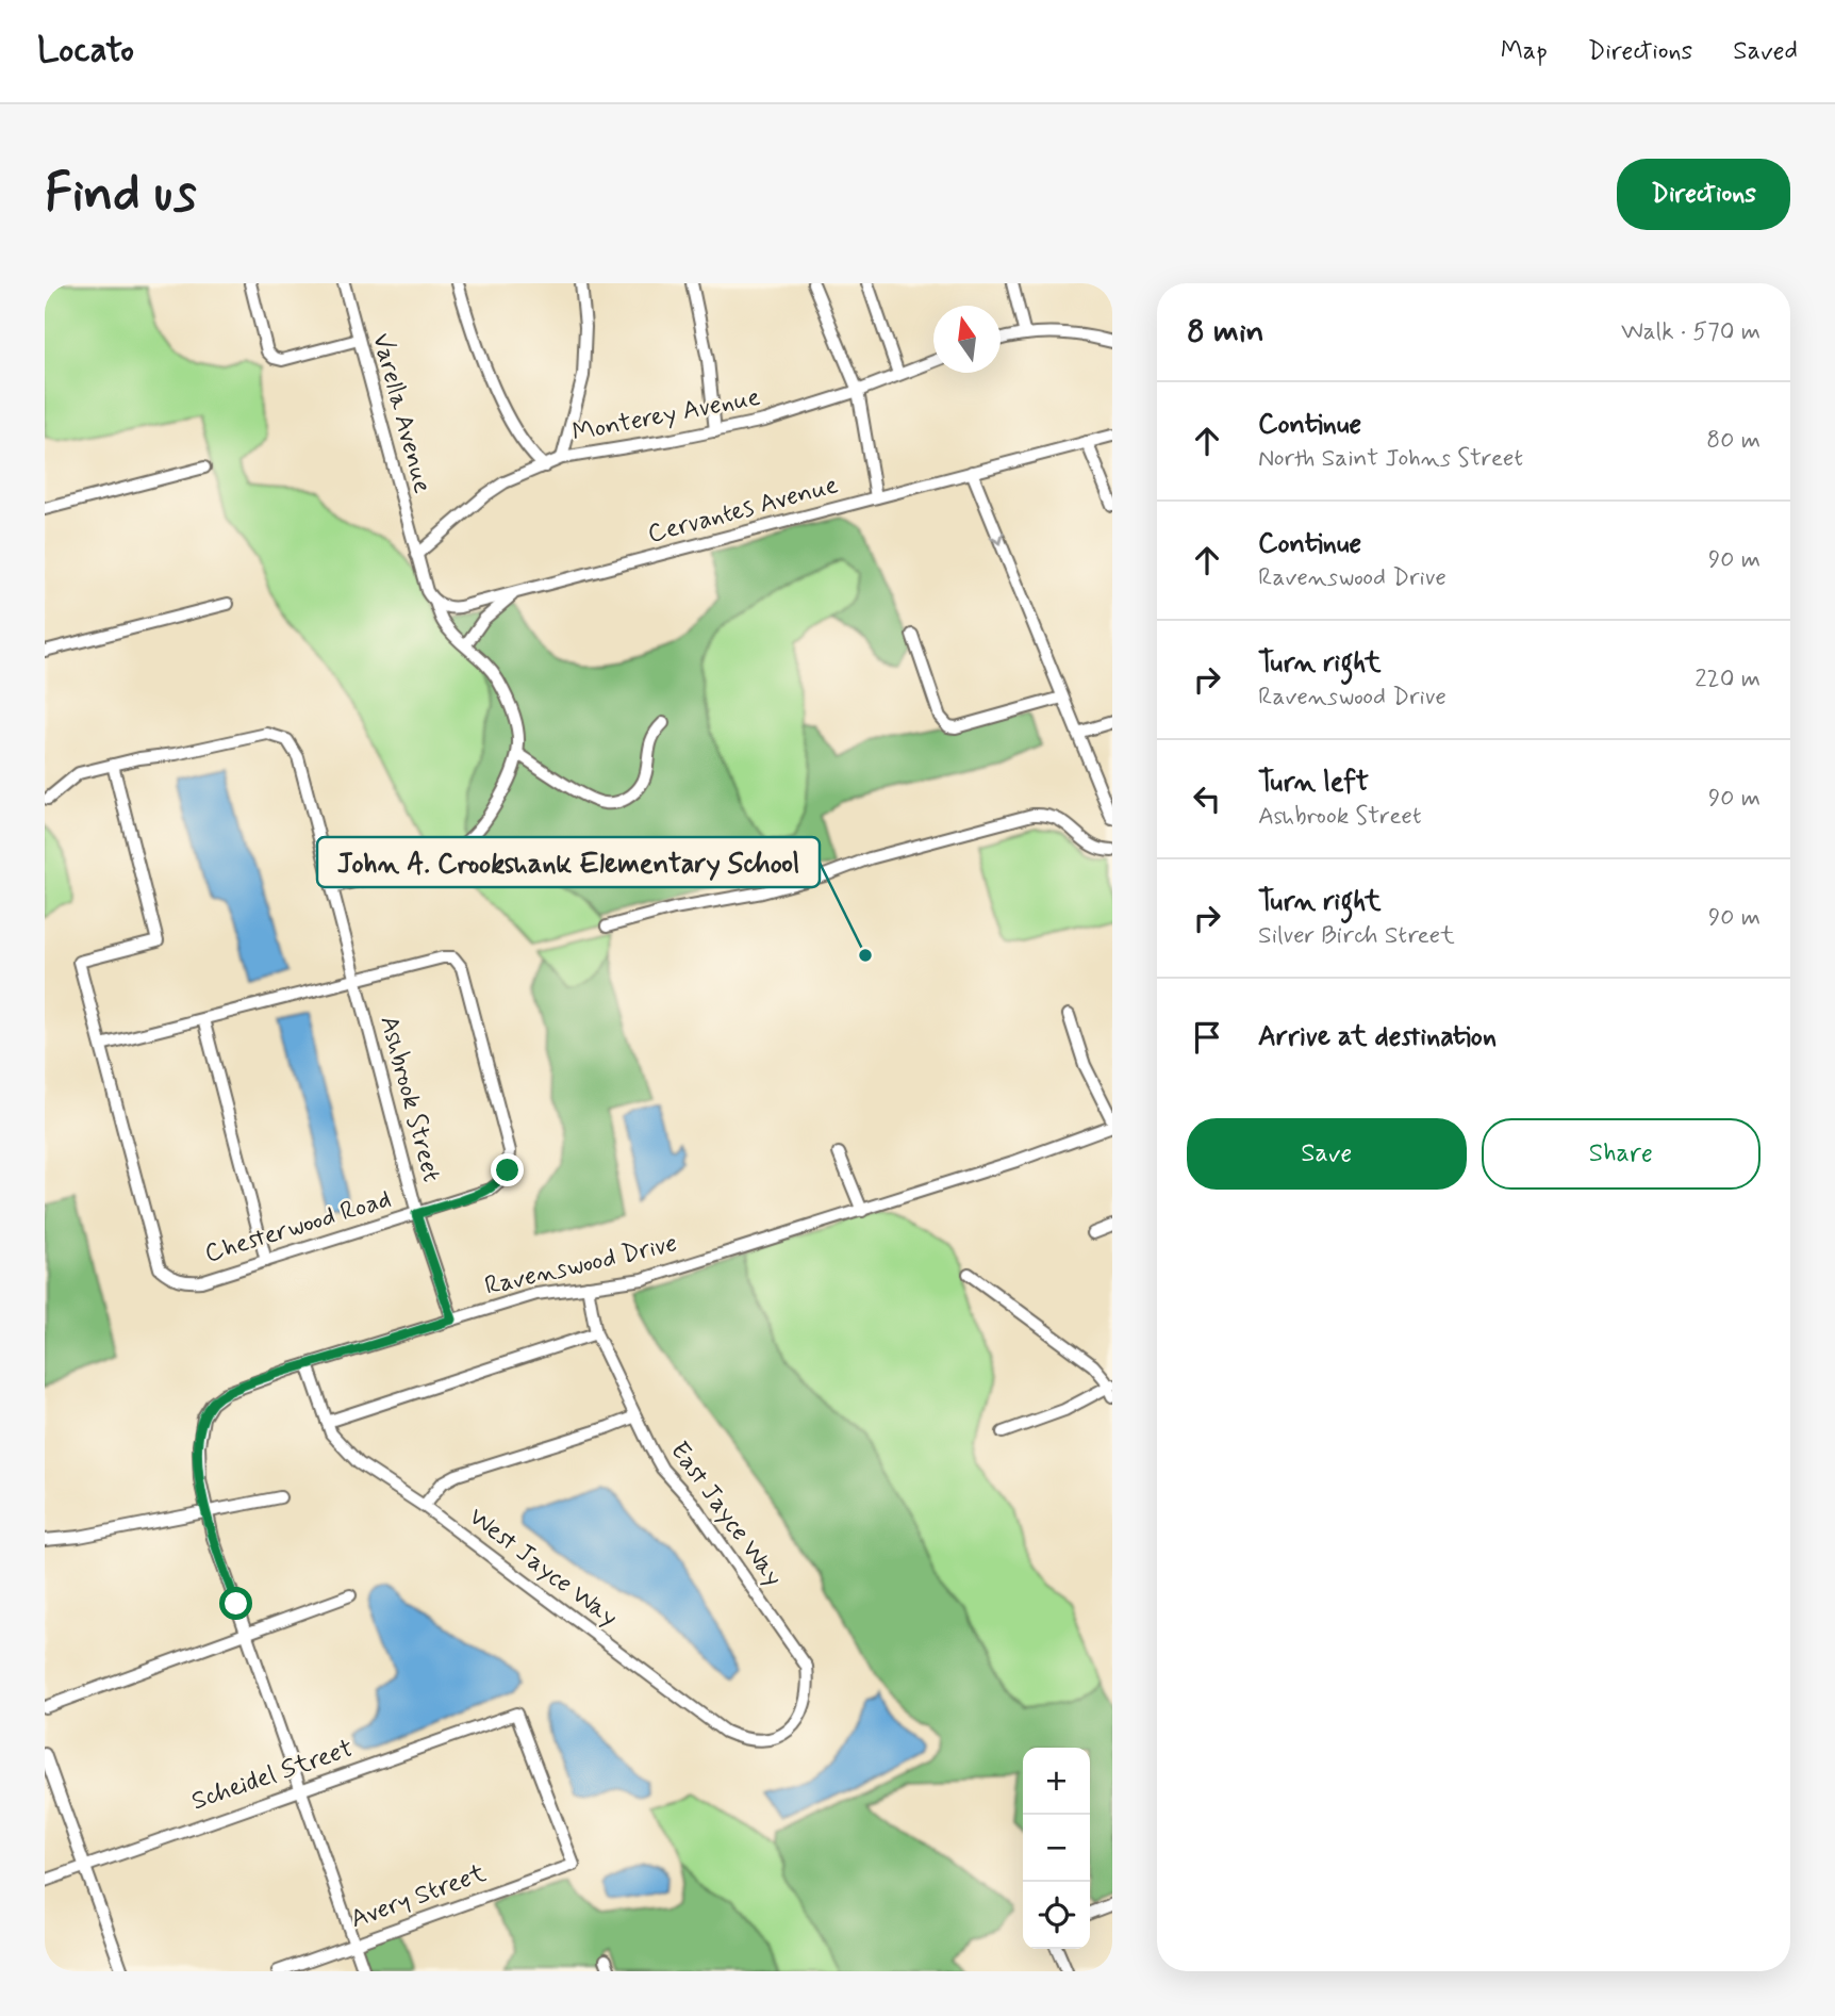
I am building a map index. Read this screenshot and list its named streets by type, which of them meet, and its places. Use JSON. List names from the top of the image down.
{
  "streets": {
    "street": [
      "Varella Avenue",
      "Monterey Avenue",
      "Cervantes Avenue",
      "Ashbrook Street",
      "Chesterwood Road",
      "Ravenswood Drive",
      "East Jayce Way",
      "West Jayce Way",
      "Scheidel Street",
      "Avery Street"
    ]
  },
  "crossings": [
    ["Varella Avenue", "Monterey Avenue"],
    ["Ashbrook Street", "Chesterwood Road"],
    ["Ashbrook Street", "Ravenswood Drive"],
    ["Ravenswood Drive", "East Jayce Way"],
    ["Ravenswood Drive", "West Jayce Way"],
    ["Ravenswood Drive", "Scheidel Street"],
    ["Ravenswood Drive", "Avery Street"],
    ["East Jayce Way", "West Jayce Way"],
    ["Scheidel Street", "Avery Street"]
  ],
  "places": ["John A. Crookshank Elementary School"],
  "north": "top",
  "page": {
    "header": "Locato",
    "nav": ["Map", "Directions", "Saved"],
    "buttons": [
      "Directions",
      ["Save", "Share"]
    ],
    "title": "Find us",
    "heading": ["8 min", "Walk · 570 m"],
    "list": [
      ["Continue", "North Saint Johns Street", "80 m"],
      ["Continue", "Ravenswood Drive", "90 m"],
      ["Turn right", "Ravenswood Drive", "220 m"],
      ["Turn left", "Ashbrook Street", "90 m"],
      ["Turn right", "Silver Birch Street", "90 m"],
      "Arrive at destination"
    ],
    "map_buttons": ["+", "−"]
  }
}
